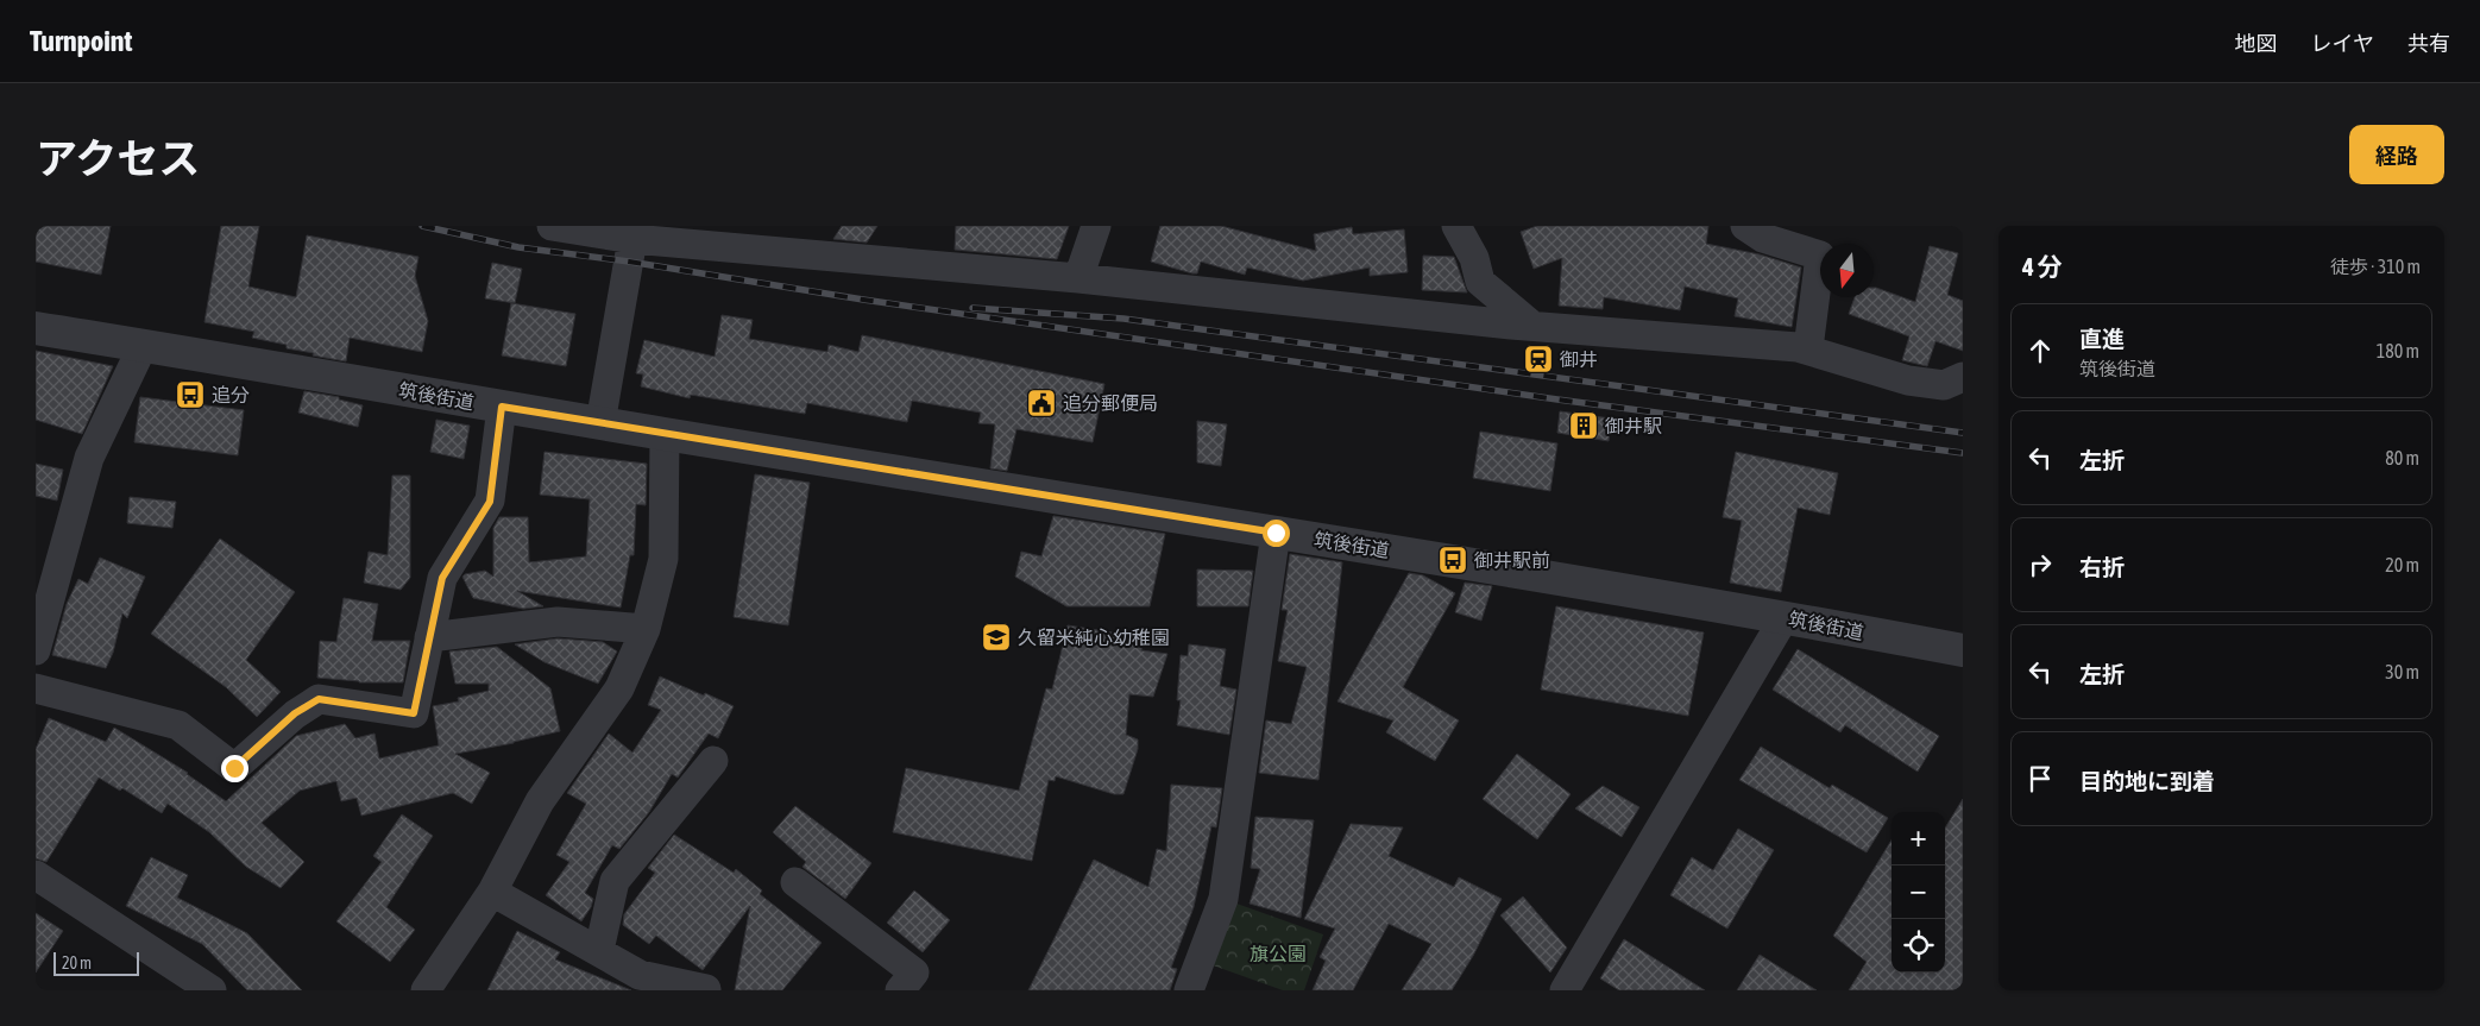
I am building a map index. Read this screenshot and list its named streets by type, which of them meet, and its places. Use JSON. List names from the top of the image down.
{
  "streets": {
    "street": ["筑後街道"]
  },
  "parks": ["旗公園"],
  "places": {
    "station": ["御井"],
    "bus stop": ["追分", "御井駅前"],
    "public building": ["追分郵便局"],
    "building": ["御井駅"],
    "school or university": ["久留米純心幼稚園"]
  },
  "scale_bar": "20 m",
  "north": "bottom",
  "page": {
    "header": "Turnpoint",
    "nav": ["地図", "レイヤ", "共有"],
    "title": "アクセス",
    "buttons": "経路",
    "heading": ["4 分", "徒歩 · 310 m"],
    "list": [
      ["直進", "筑後街道", "180 m"],
      ["左折", "80 m"],
      ["右折", "20 m"],
      ["左折", "30 m"],
      "目的地に到着"
    ],
    "map_buttons": ["+", "−"],
    "scale": "20 m"
  }
}
